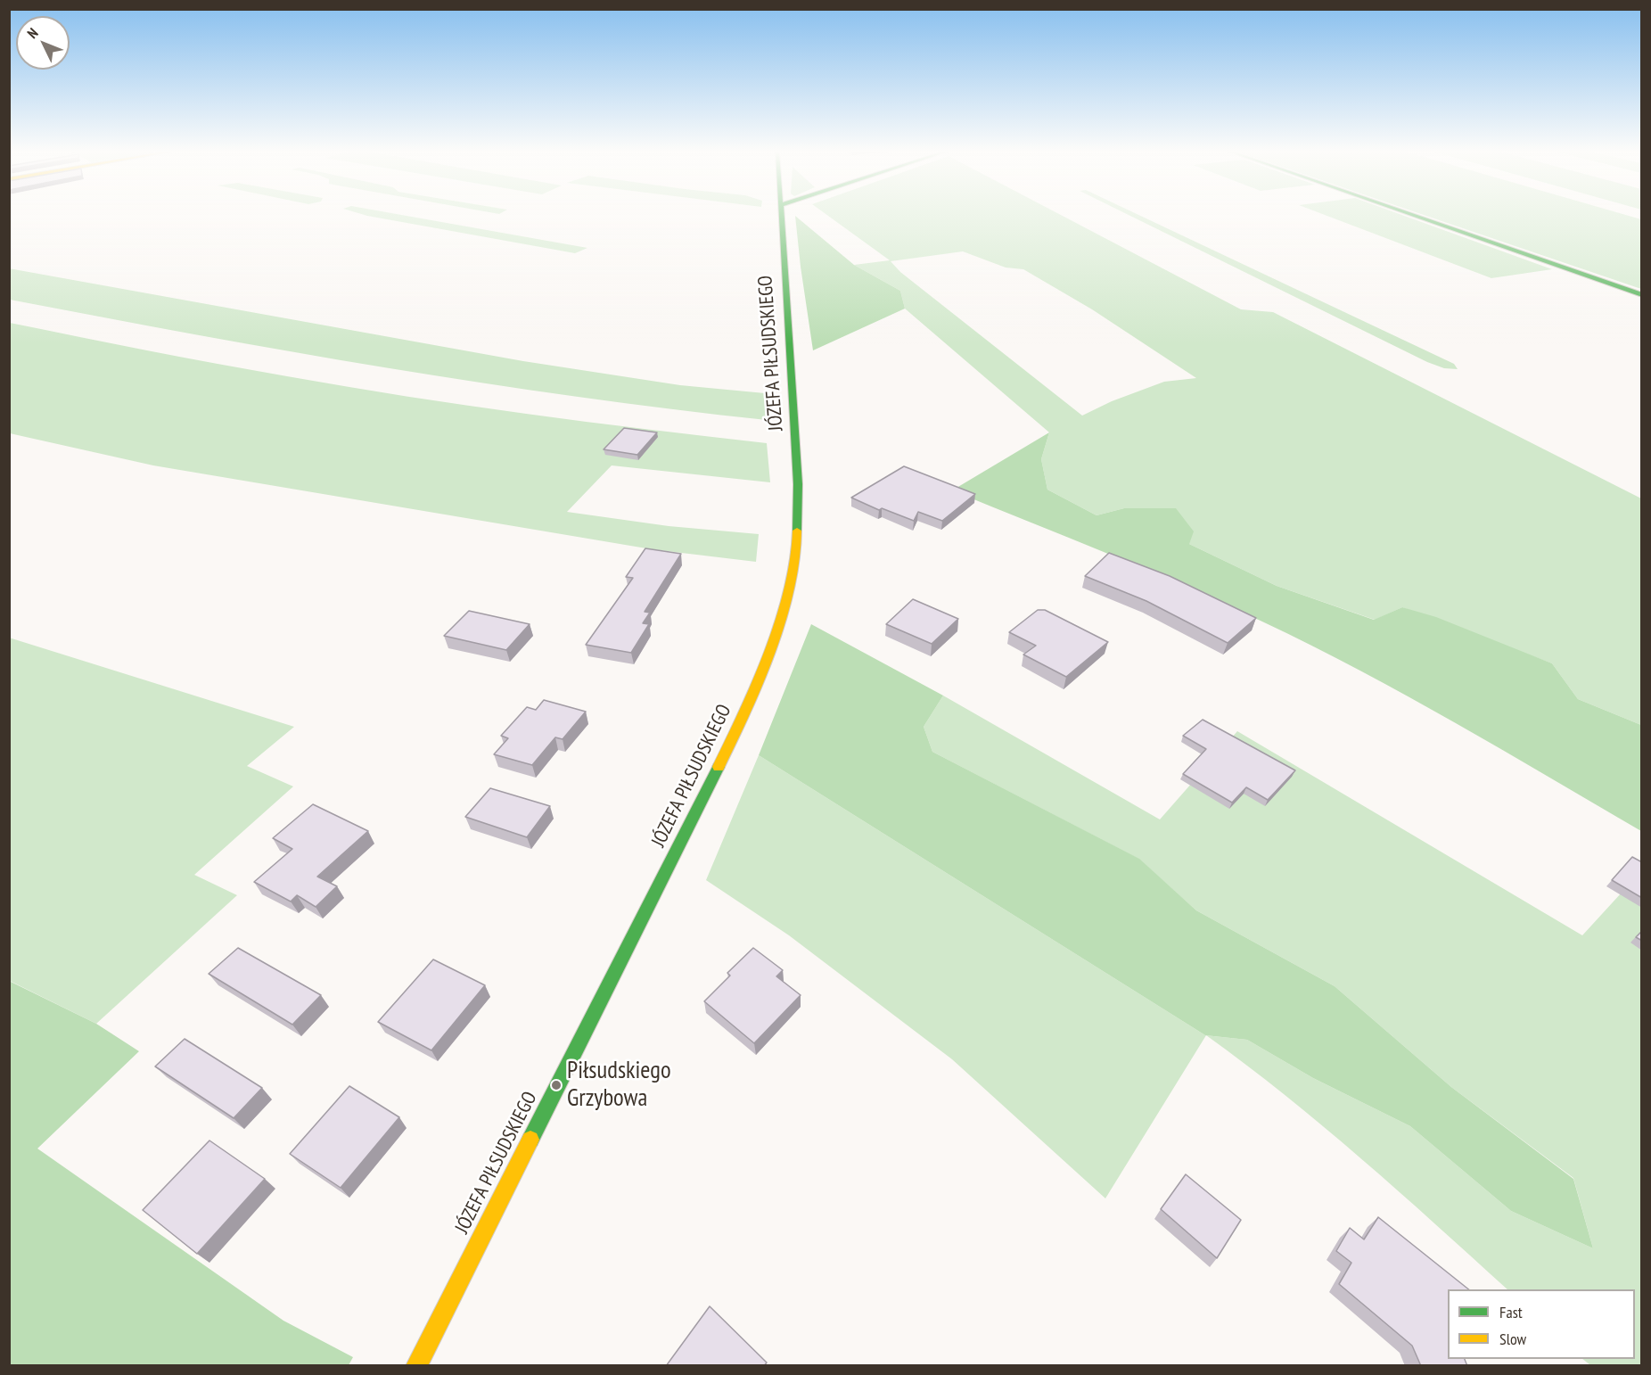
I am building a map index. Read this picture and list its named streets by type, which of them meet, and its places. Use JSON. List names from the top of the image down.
{
  "streets": {
    "street": ["JÓZEFA PIŁSUDSKIEGO"]
  },
  "places": ["Piłsudskiego Grzybowa"],
  "legend": ["Fast", "Slow"],
  "north": "top left"
}
